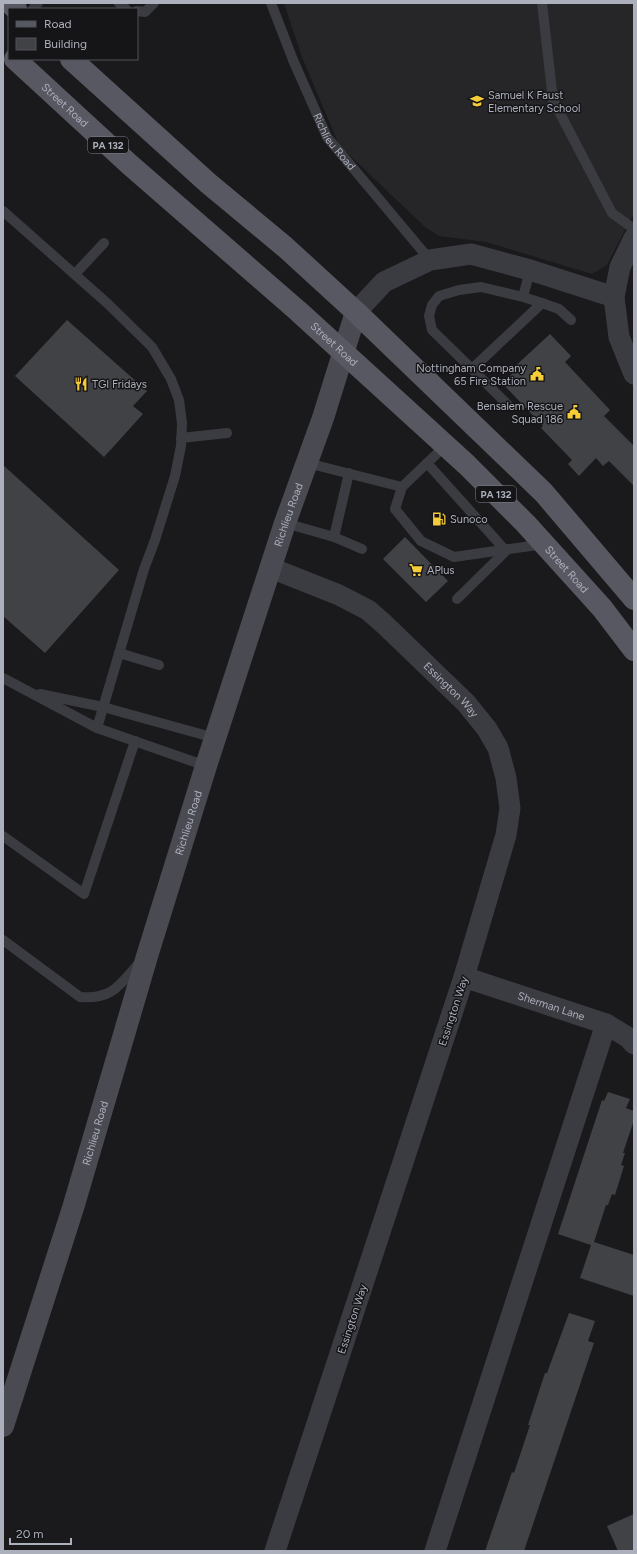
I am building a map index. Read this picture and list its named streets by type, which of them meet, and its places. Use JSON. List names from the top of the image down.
{
  "streets": {
    "main road": ["Street Road", "Richlieu Road", "PA 132"],
    "street": ["Essington Way", "Sherman Lane"]
  },
  "crossings": [
    ["Street Road", "Richlieu Road"],
    ["Richlieu Road", "PA 132"],
    ["Richlieu Road", "Essington Way"],
    ["Essington Way", "Sherman Lane"]
  ],
  "places": {
    "school or university": ["Samuel K Faust Elementary School"],
    "public building": ["Nottingham Company 65 Fire Station", "Bensalem Rescue Squad 186"],
    "restaurant": ["TGI Fridays"],
    "fuel station": ["Sunoco"],
    "supermarket": ["APlus"]
  },
  "legend": ["Road", "Building"],
  "scale_bar": "20 m"
}
